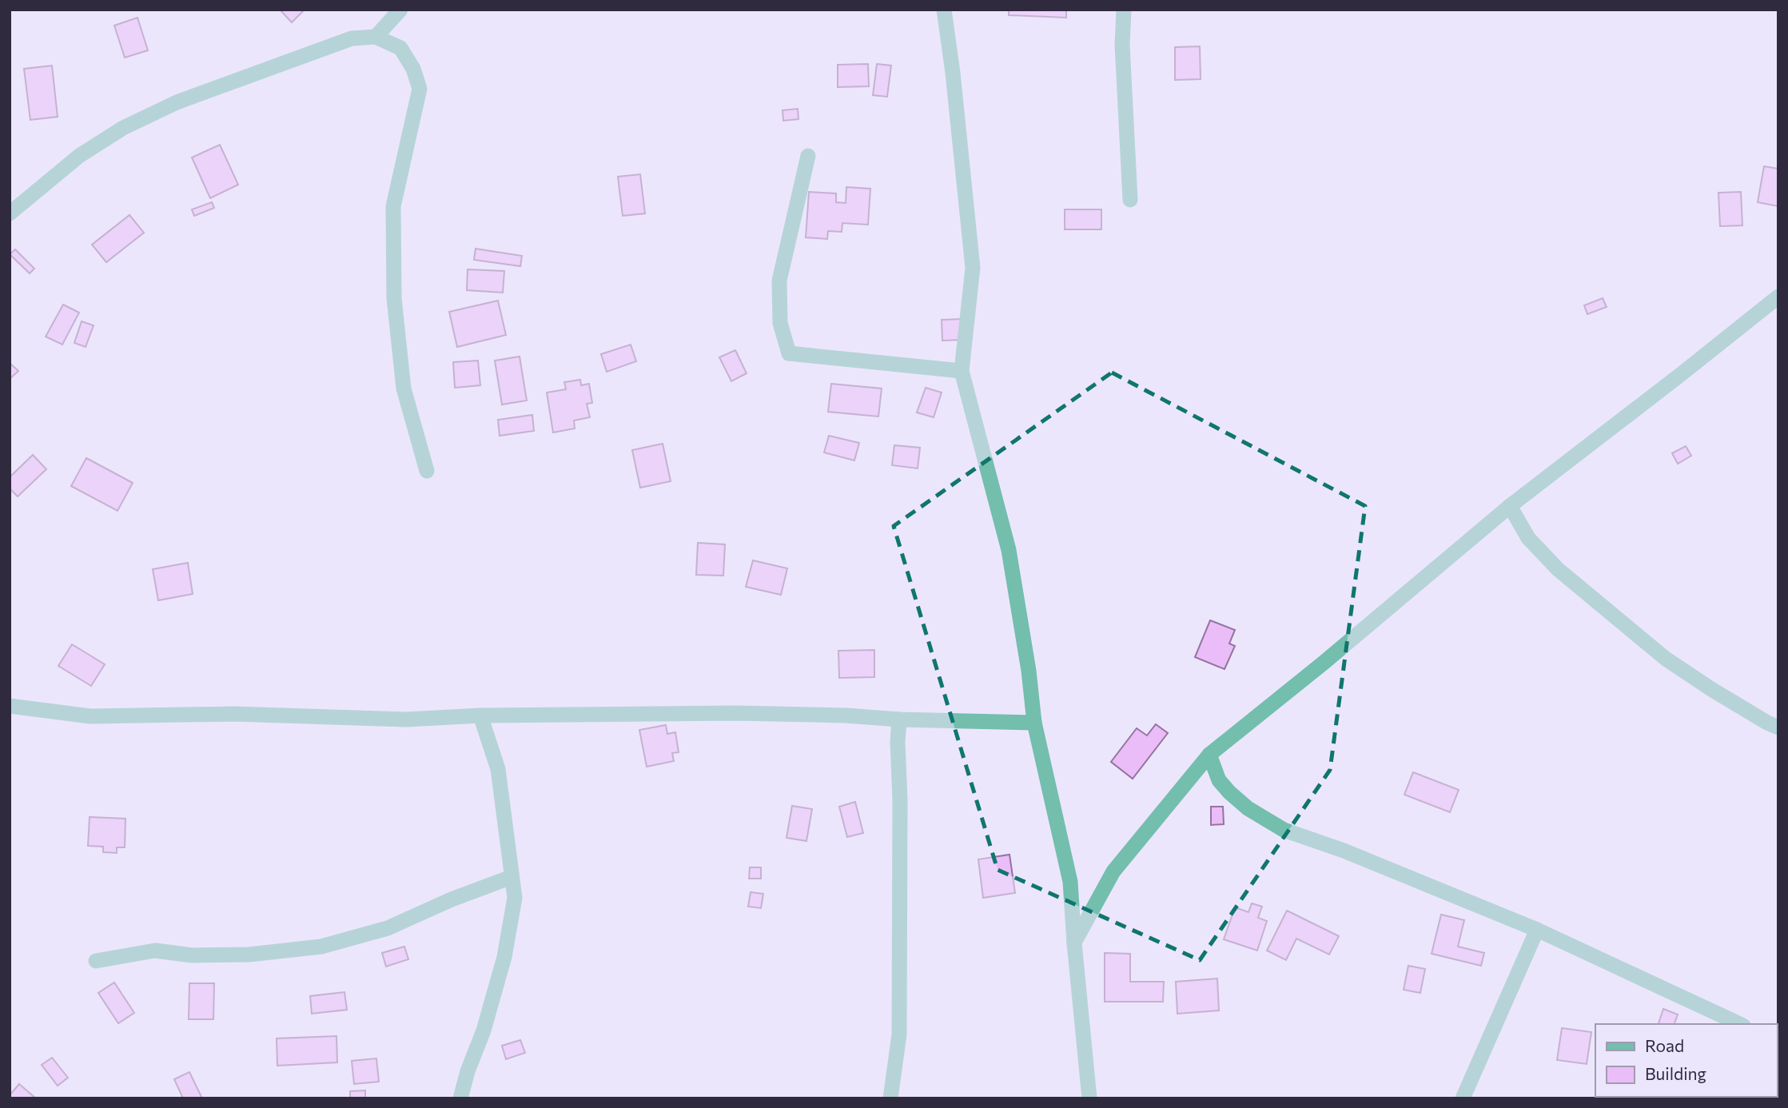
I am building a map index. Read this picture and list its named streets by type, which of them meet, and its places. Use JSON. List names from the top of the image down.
{
  "legend": ["Road", "Building"]
}
